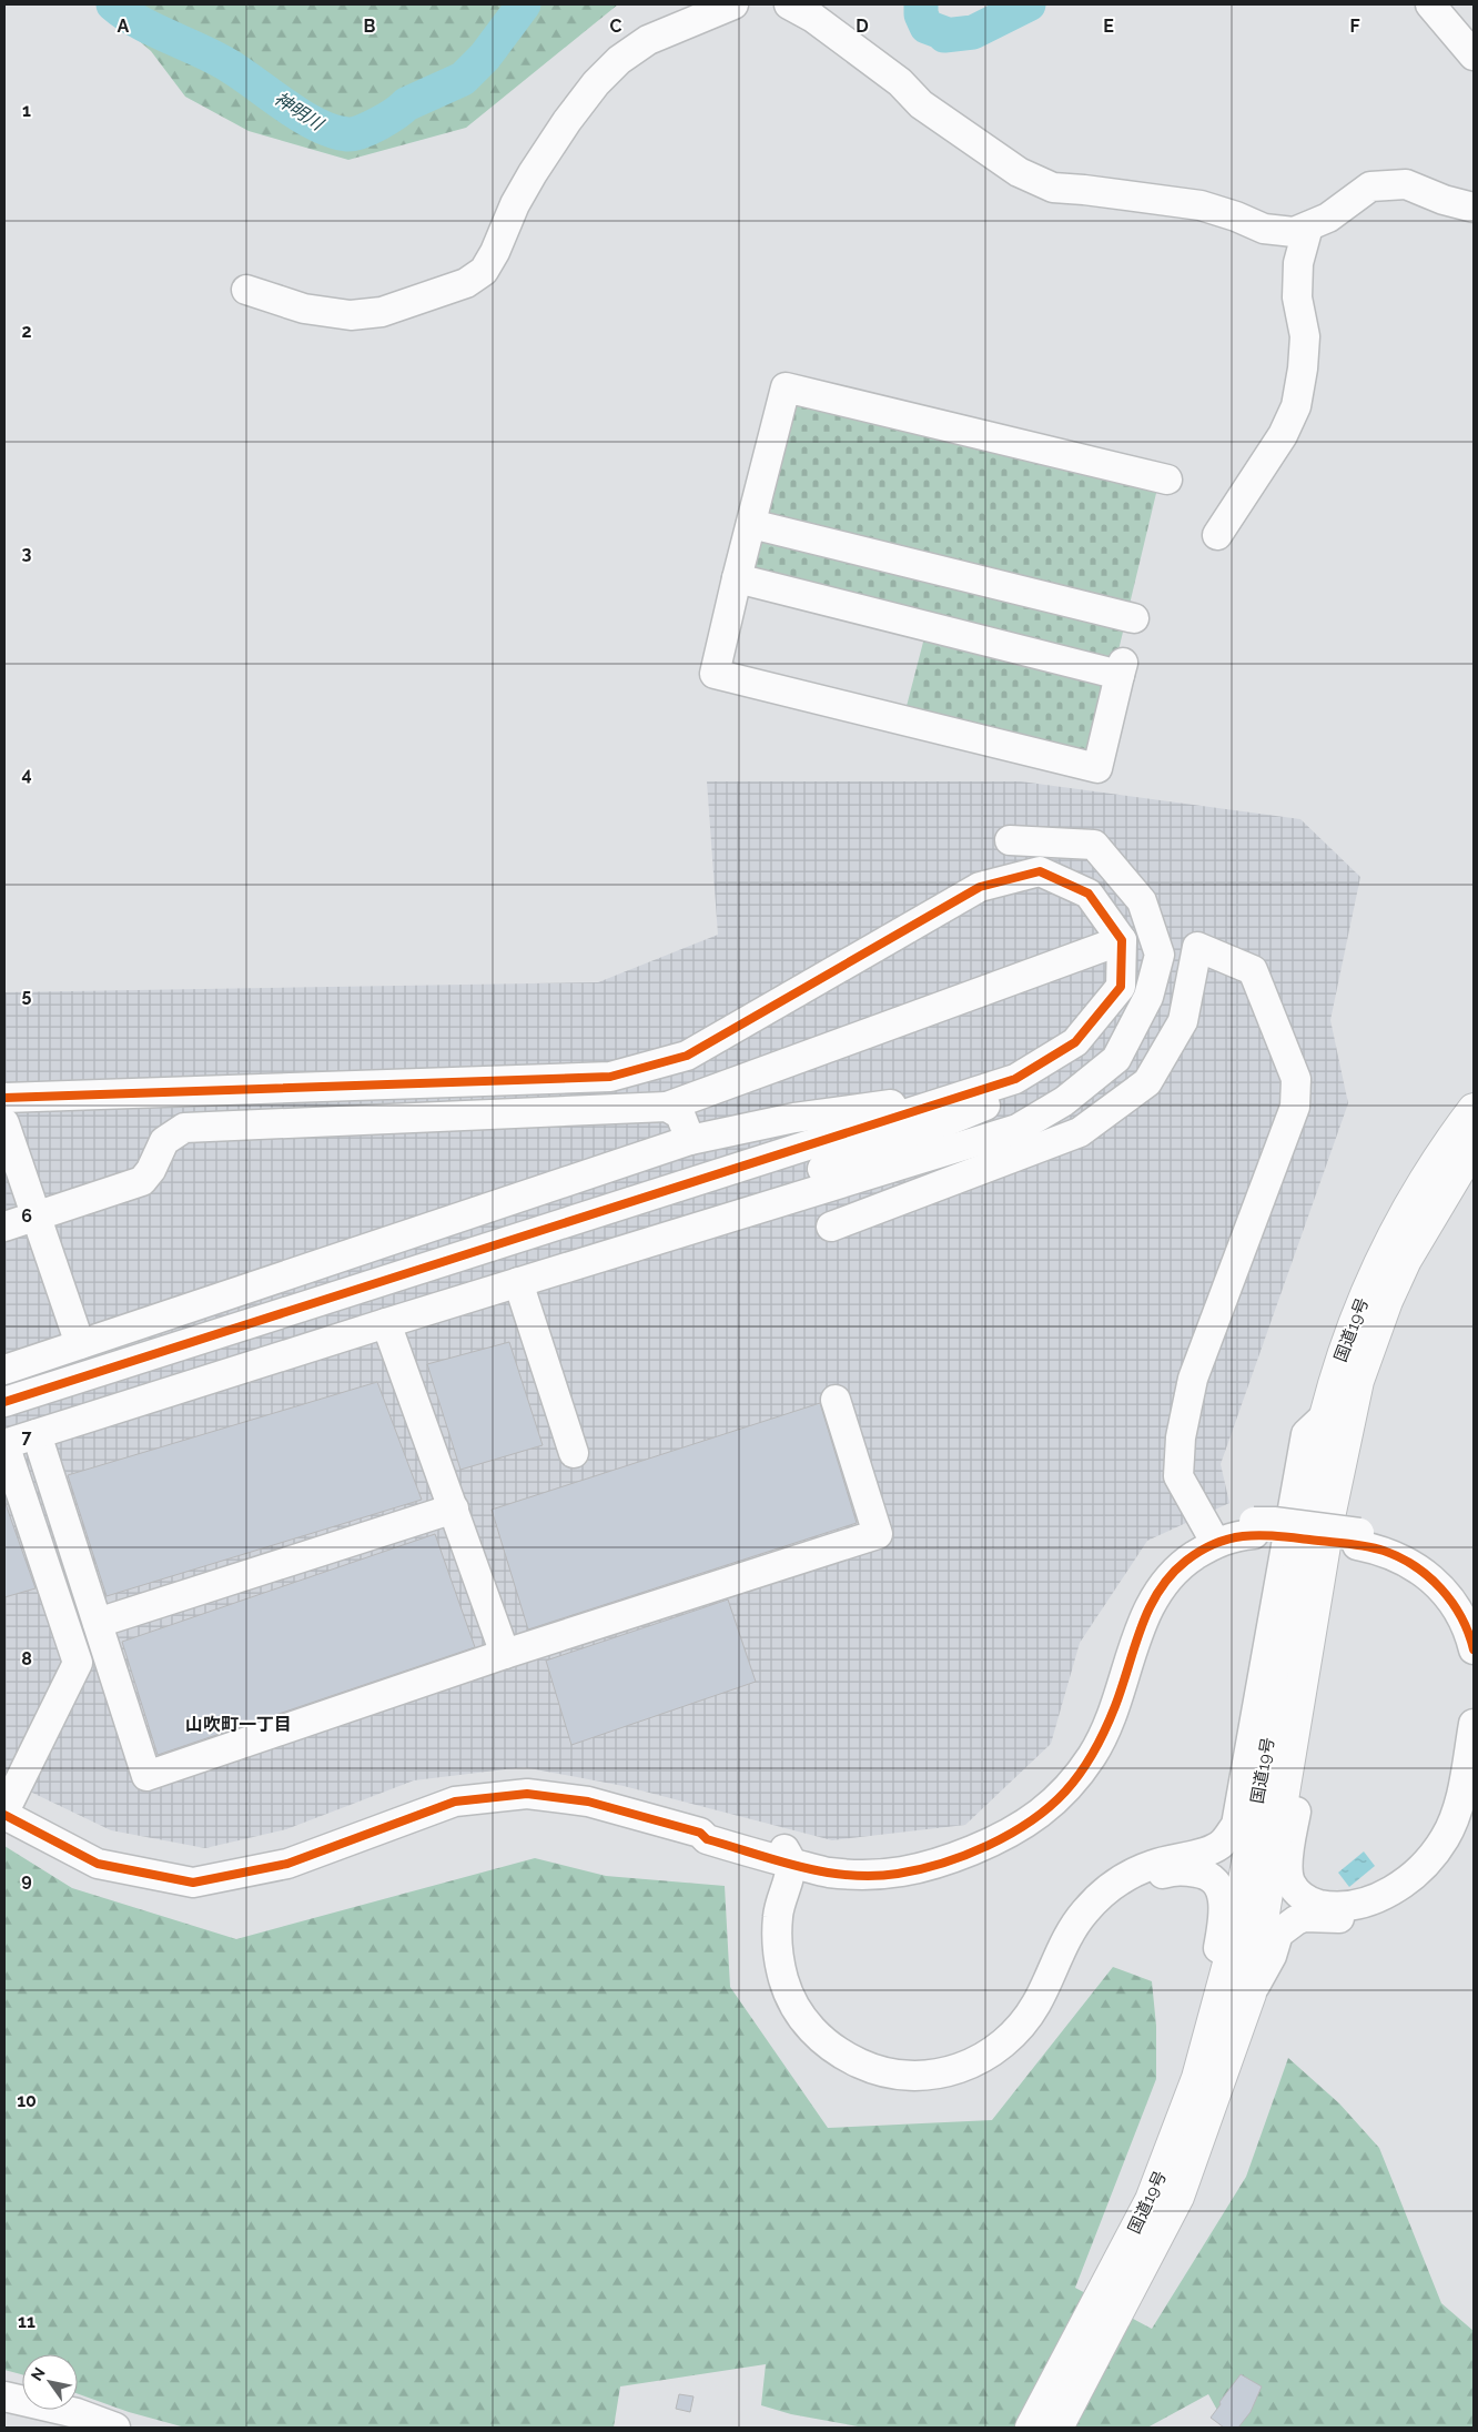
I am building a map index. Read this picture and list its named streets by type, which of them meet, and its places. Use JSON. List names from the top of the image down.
{
  "streets": {
    "highway": ["国道19号"]
  },
  "districts": ["山吹町一丁目"],
  "water": ["神明川"],
  "north": "top left",
  "grid": {
    "columns": [
      "A",
      "B",
      "C",
      "D",
      "E",
      "F"
    ],
    "rows": [
      "1",
      "2",
      "3",
      "4",
      "5",
      "6",
      "7",
      "8",
      "9",
      "10",
      "11"
    ]
  }
}
